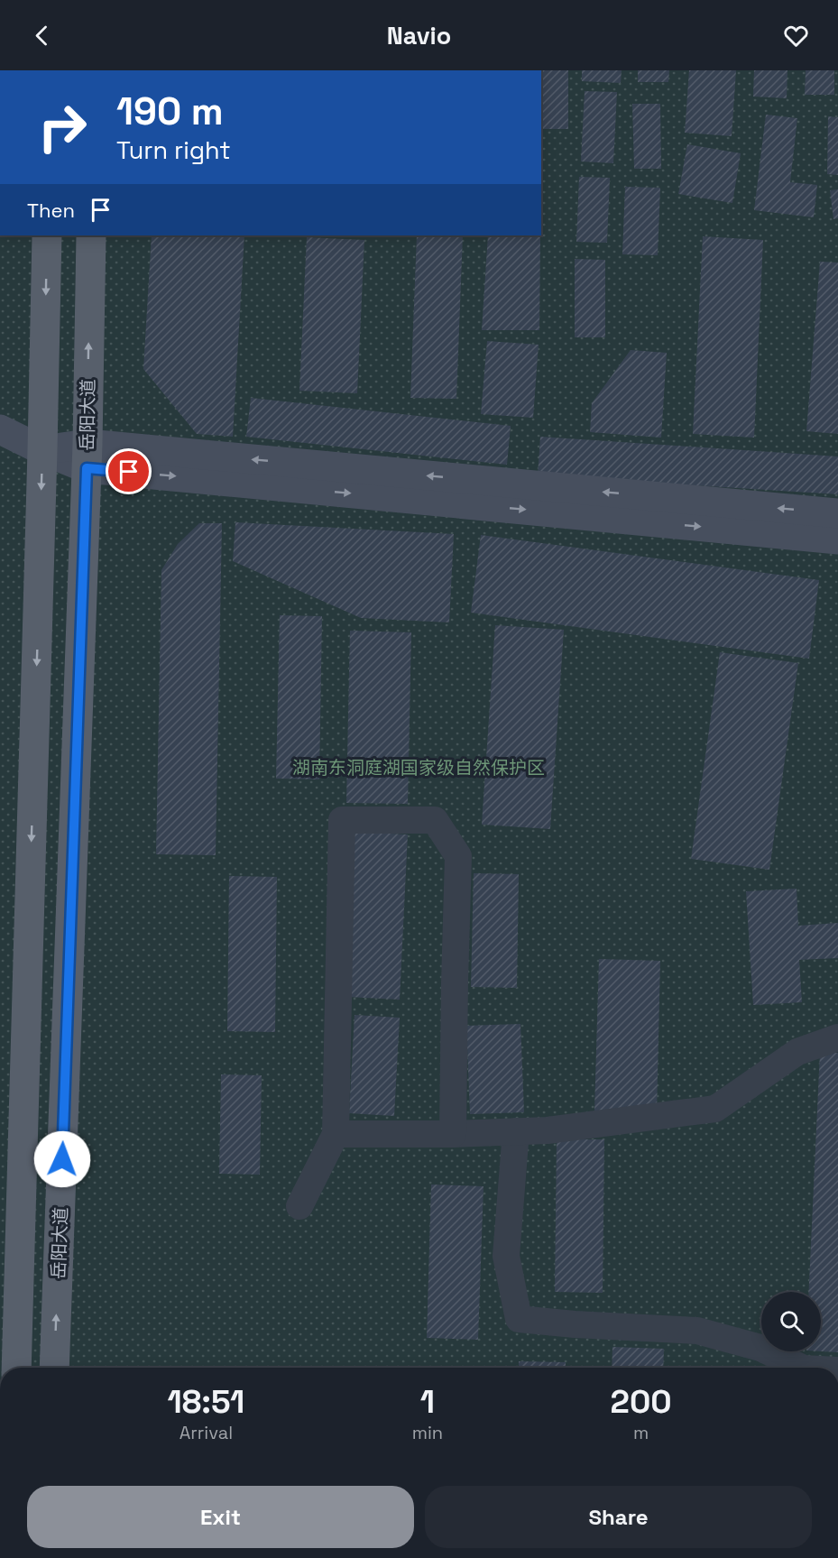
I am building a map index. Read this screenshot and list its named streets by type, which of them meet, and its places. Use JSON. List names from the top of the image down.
{
  "streets": {
    "main road": ["岳阳大道"]
  },
  "parks": ["湖南东洞庭湖国家级自然保护区"],
  "page": {
    "header": "Navio",
    "turn": ["190 m", "Turn right"],
    "then": "Then",
    "eta": [
      "18:51",
      "Arrival",
      "1",
      "min",
      "200",
      "m"
    ],
    "buttons": ["Exit", "Share"]
  }
}
